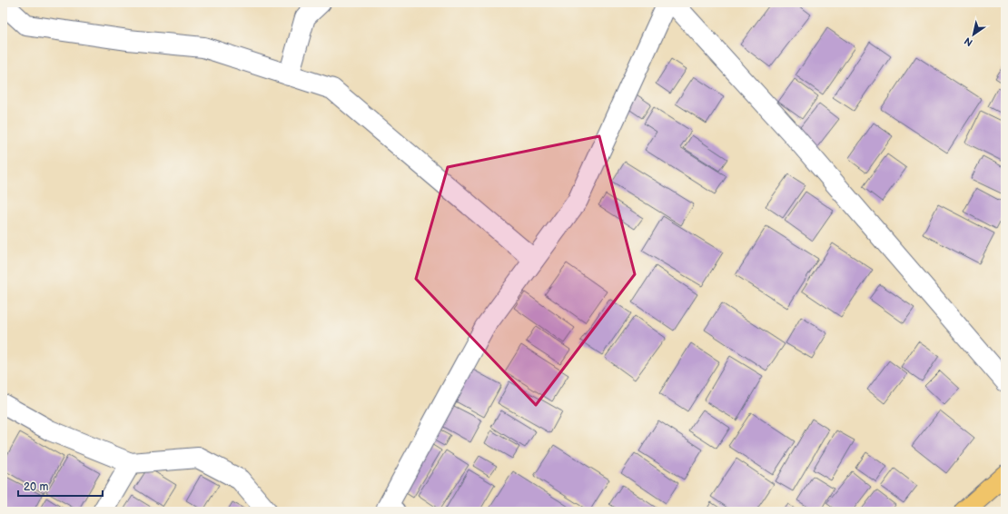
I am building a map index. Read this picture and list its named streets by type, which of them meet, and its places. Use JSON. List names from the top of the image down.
{
  "scale_bar": "20 m",
  "north": "bottom left"
}
